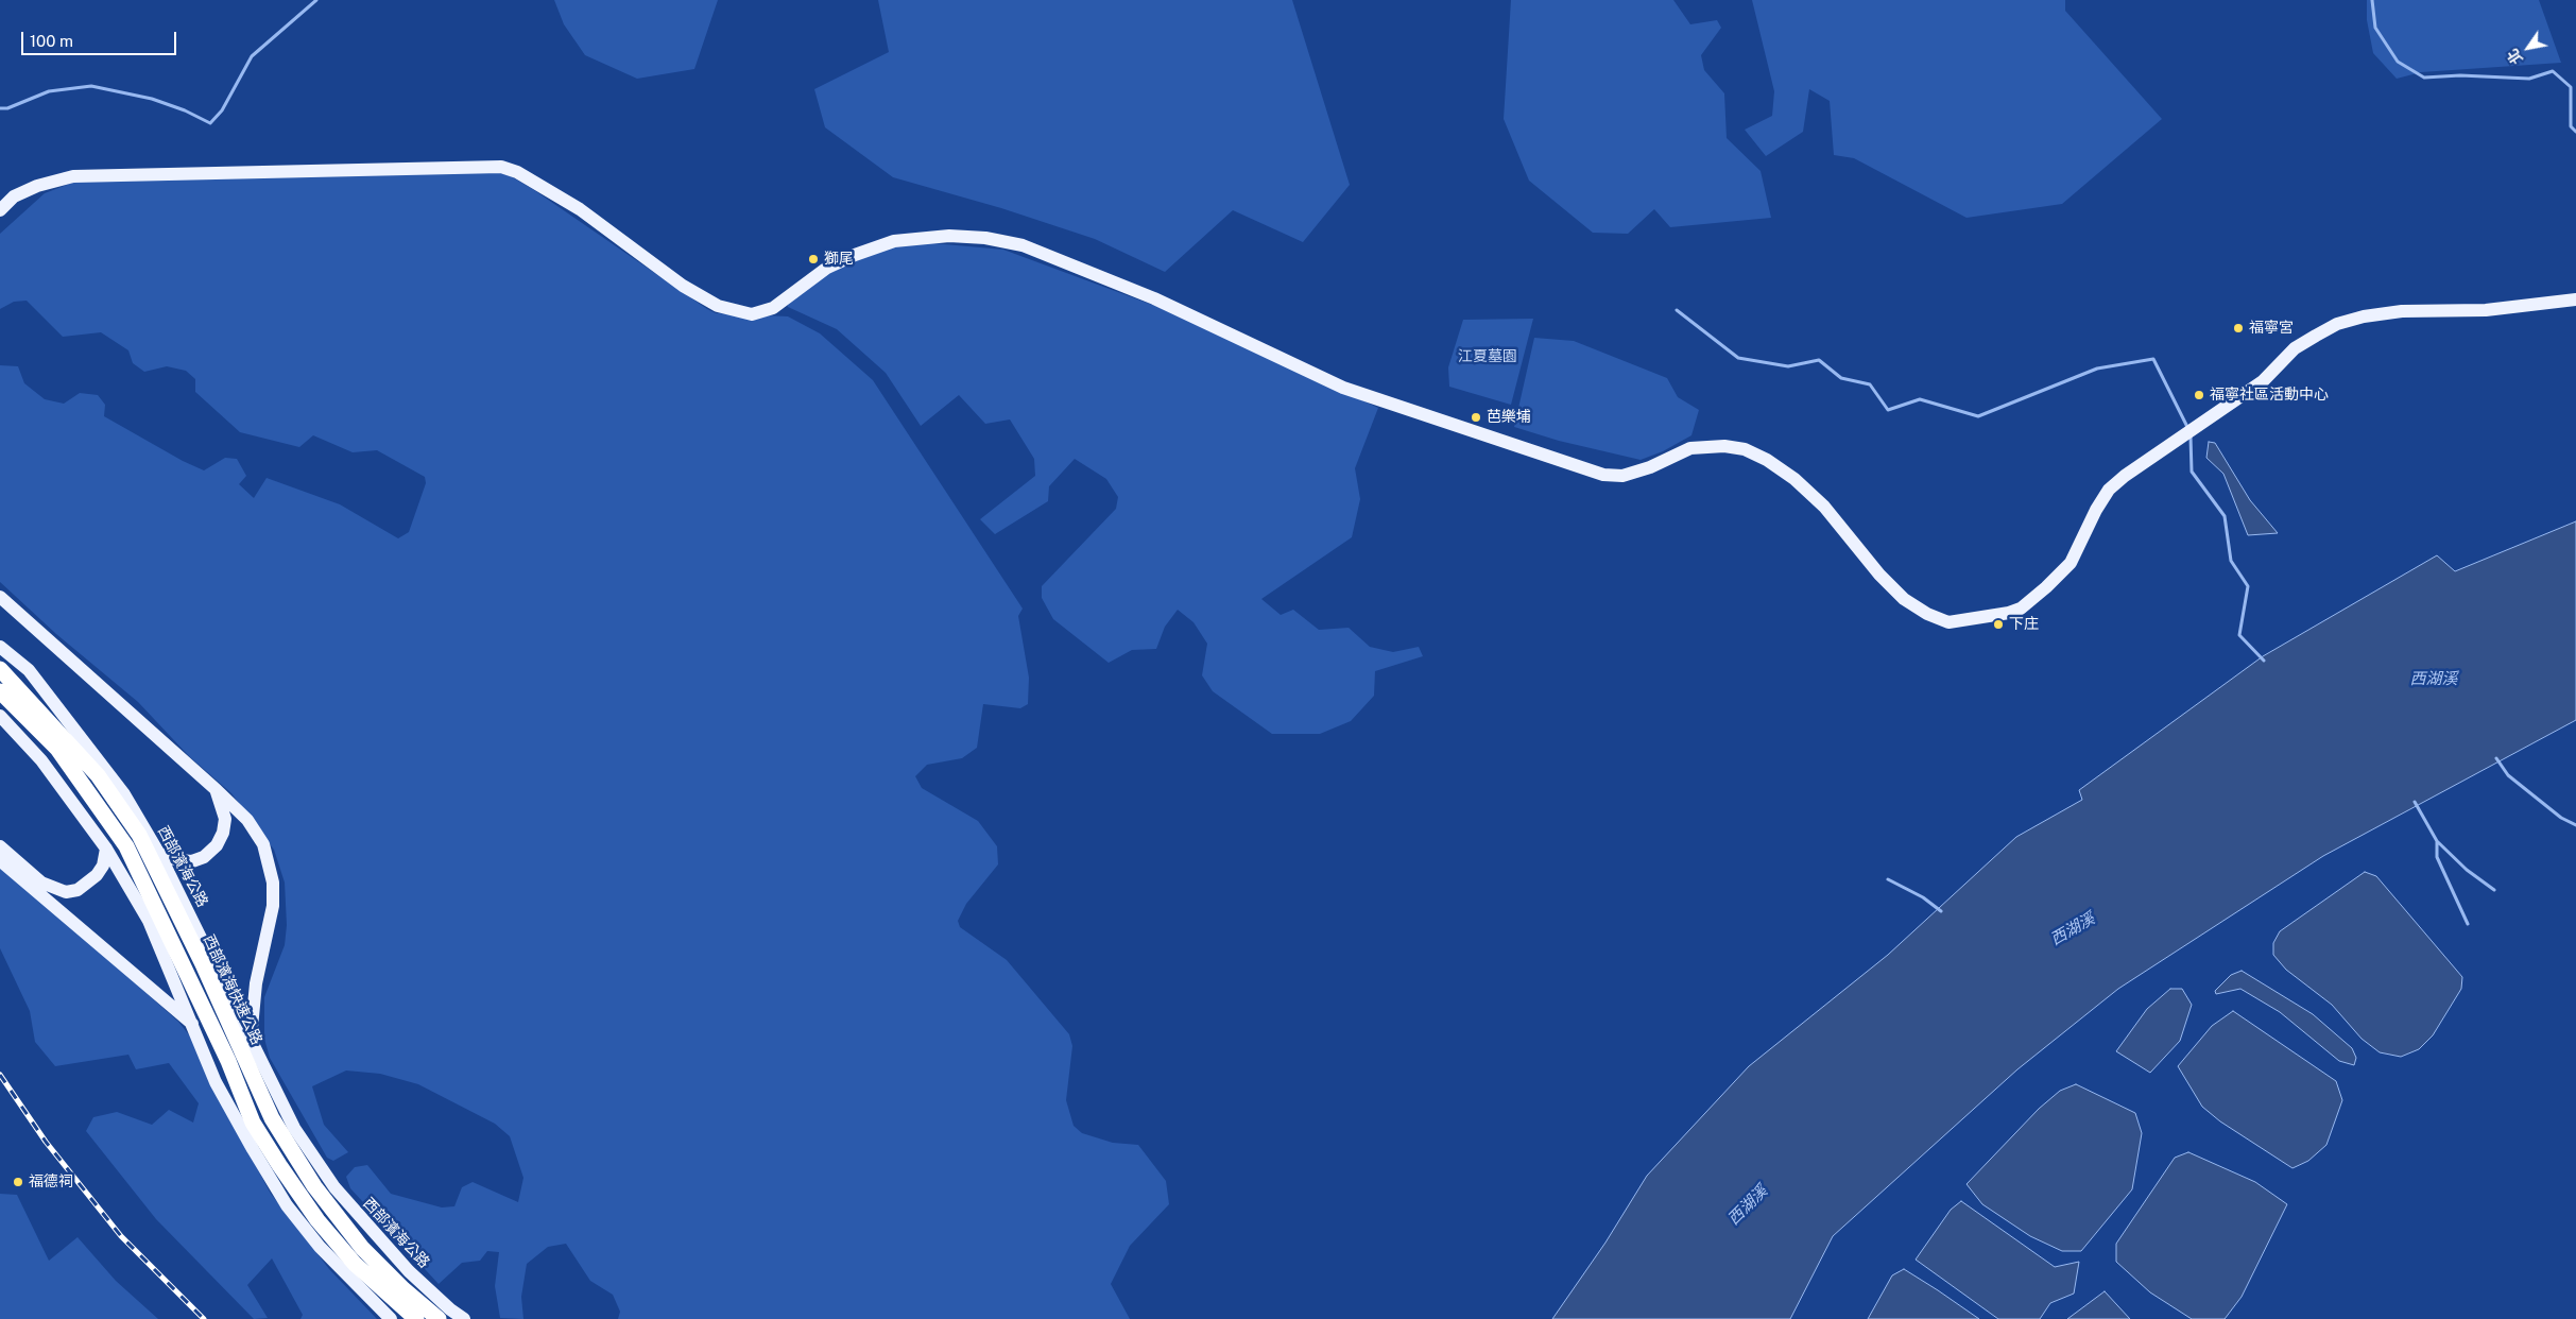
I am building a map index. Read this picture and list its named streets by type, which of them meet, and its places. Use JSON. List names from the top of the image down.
{
  "streets": {
    "highway": ["西部濱海快速公路"],
    "main road": ["西部濱海公路"]
  },
  "water": ["西湖溪"],
  "parks": ["江夏墓園"],
  "places": [
    "獅尾",
    "福寧宮",
    "福寧社區活動中心",
    "芭樂埔",
    "下庄",
    "福德祠"
  ],
  "scale_bar": "100 m",
  "north": "bottom left"
}
